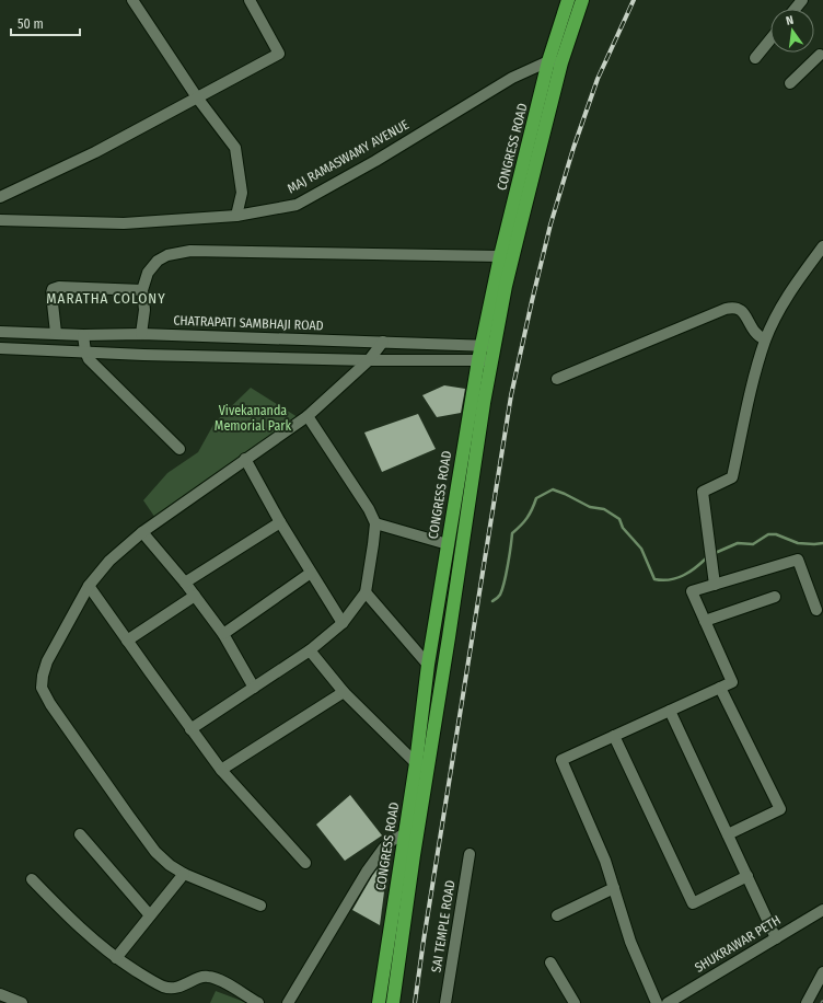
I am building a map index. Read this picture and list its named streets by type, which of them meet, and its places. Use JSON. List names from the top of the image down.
{
  "streets": {
    "highway": ["CONGRESS ROAD"],
    "street": [
      "MAJ RAMASWAMY AVENUE",
      "CHATRAPATI SAMBHAJI ROAD",
      "SAI TEMPLE ROAD",
      "SHUKRAWAR PETH"
    ]
  },
  "crossings": [
    ["CONGRESS ROAD", "MAJ RAMASWAMY AVENUE"],
    ["CONGRESS ROAD", "CHATRAPATI SAMBHAJI ROAD"]
  ],
  "districts": ["MARATHA COLONY"],
  "parks": ["Vivekananda Memorial Park"],
  "scale_bar": "50 m",
  "north": "top"
}
